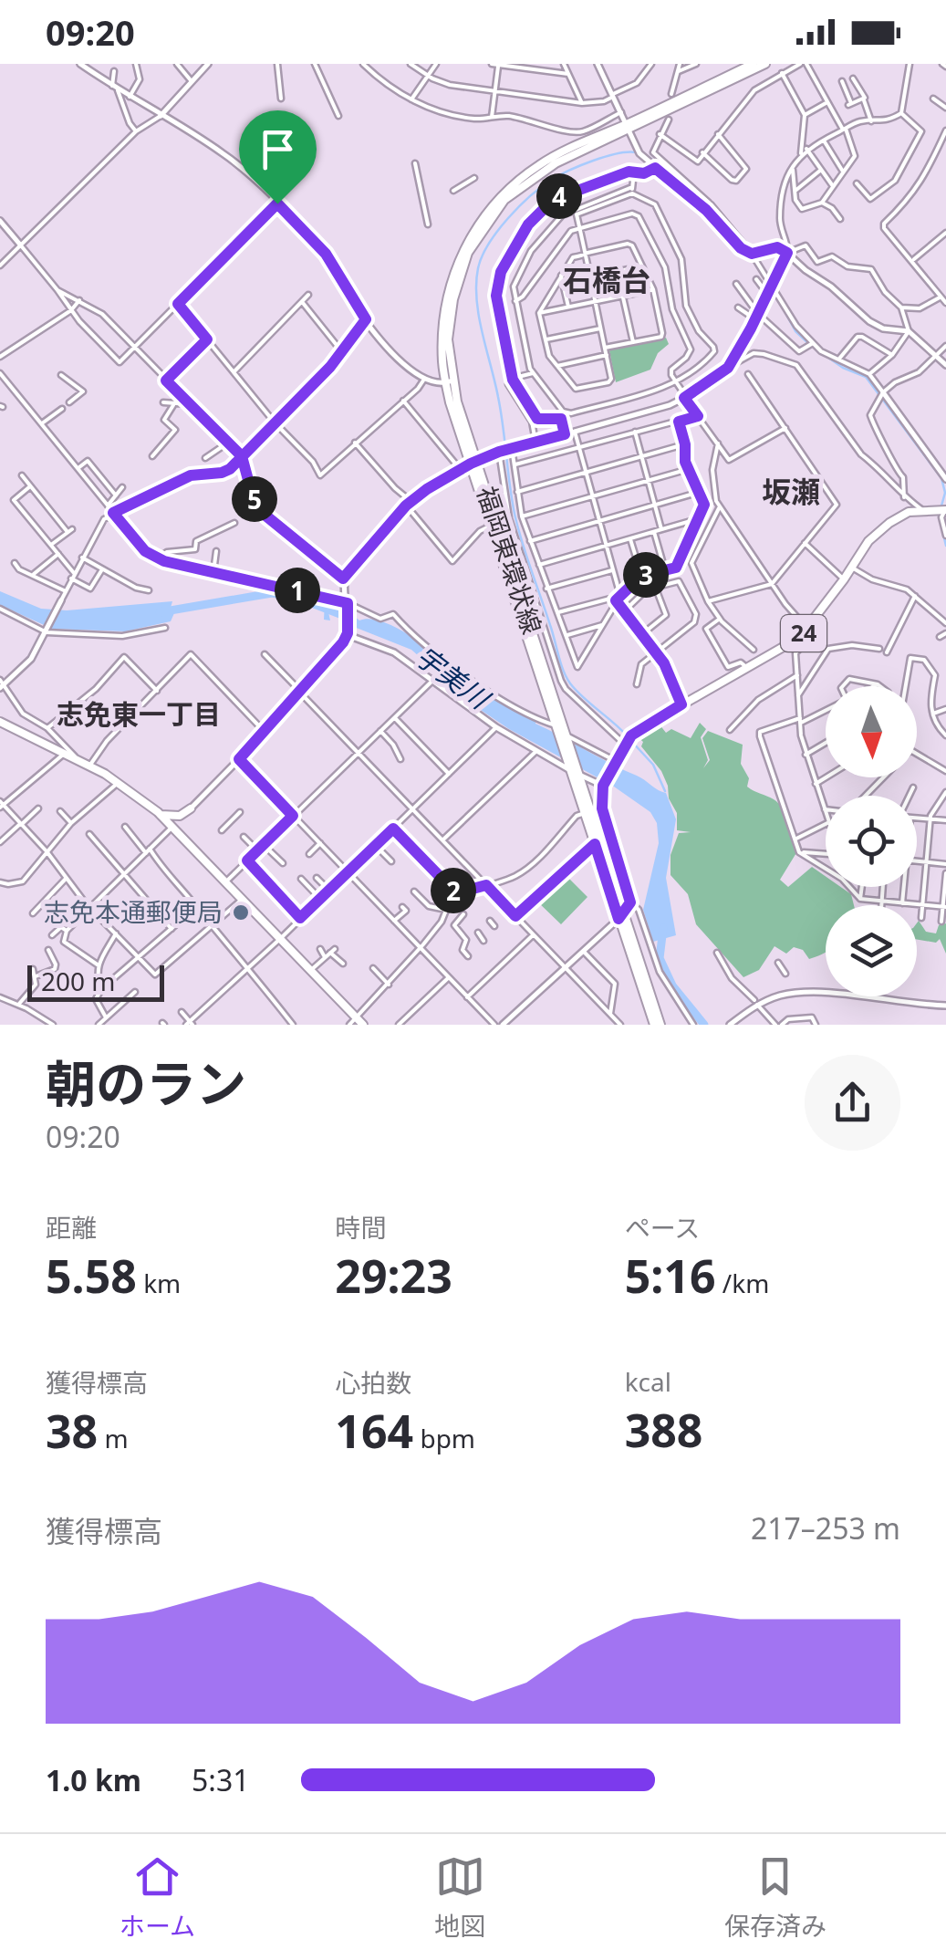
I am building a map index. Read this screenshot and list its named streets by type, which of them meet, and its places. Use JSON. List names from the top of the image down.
{
  "streets": {
    "main road": ["福岡東環状線", "24"]
  },
  "districts": ["石橋台", "坂瀬", "志免東一丁目"],
  "water": ["宇美川"],
  "places": ["志免本通郵便局"],
  "scale_bar": "200 m",
  "north": "bottom",
  "page": {
    "status": "09:20",
    "pins": [
      "4",
      "5",
      "3",
      "1",
      "2"
    ],
    "scale": "200 m",
    "heading": ["朝のラン", "09:20"],
    "stats": [
      ["距離", "5.58 km"],
      ["時間", "29:23"],
      ["ペース", "5:16 /km"],
      ["獲得標高", "38 m"],
      ["心拍数", "164 bpm"],
      ["kcal", "388"]
    ],
    "chart": ["獲得標高", "217–253 m"],
    "list": [
      {
        "name": "1.0 km",
        "note": "5:31"
      }
    ],
    "tabs": ["ホーム", "地図", "保存済み"]
  }
}
